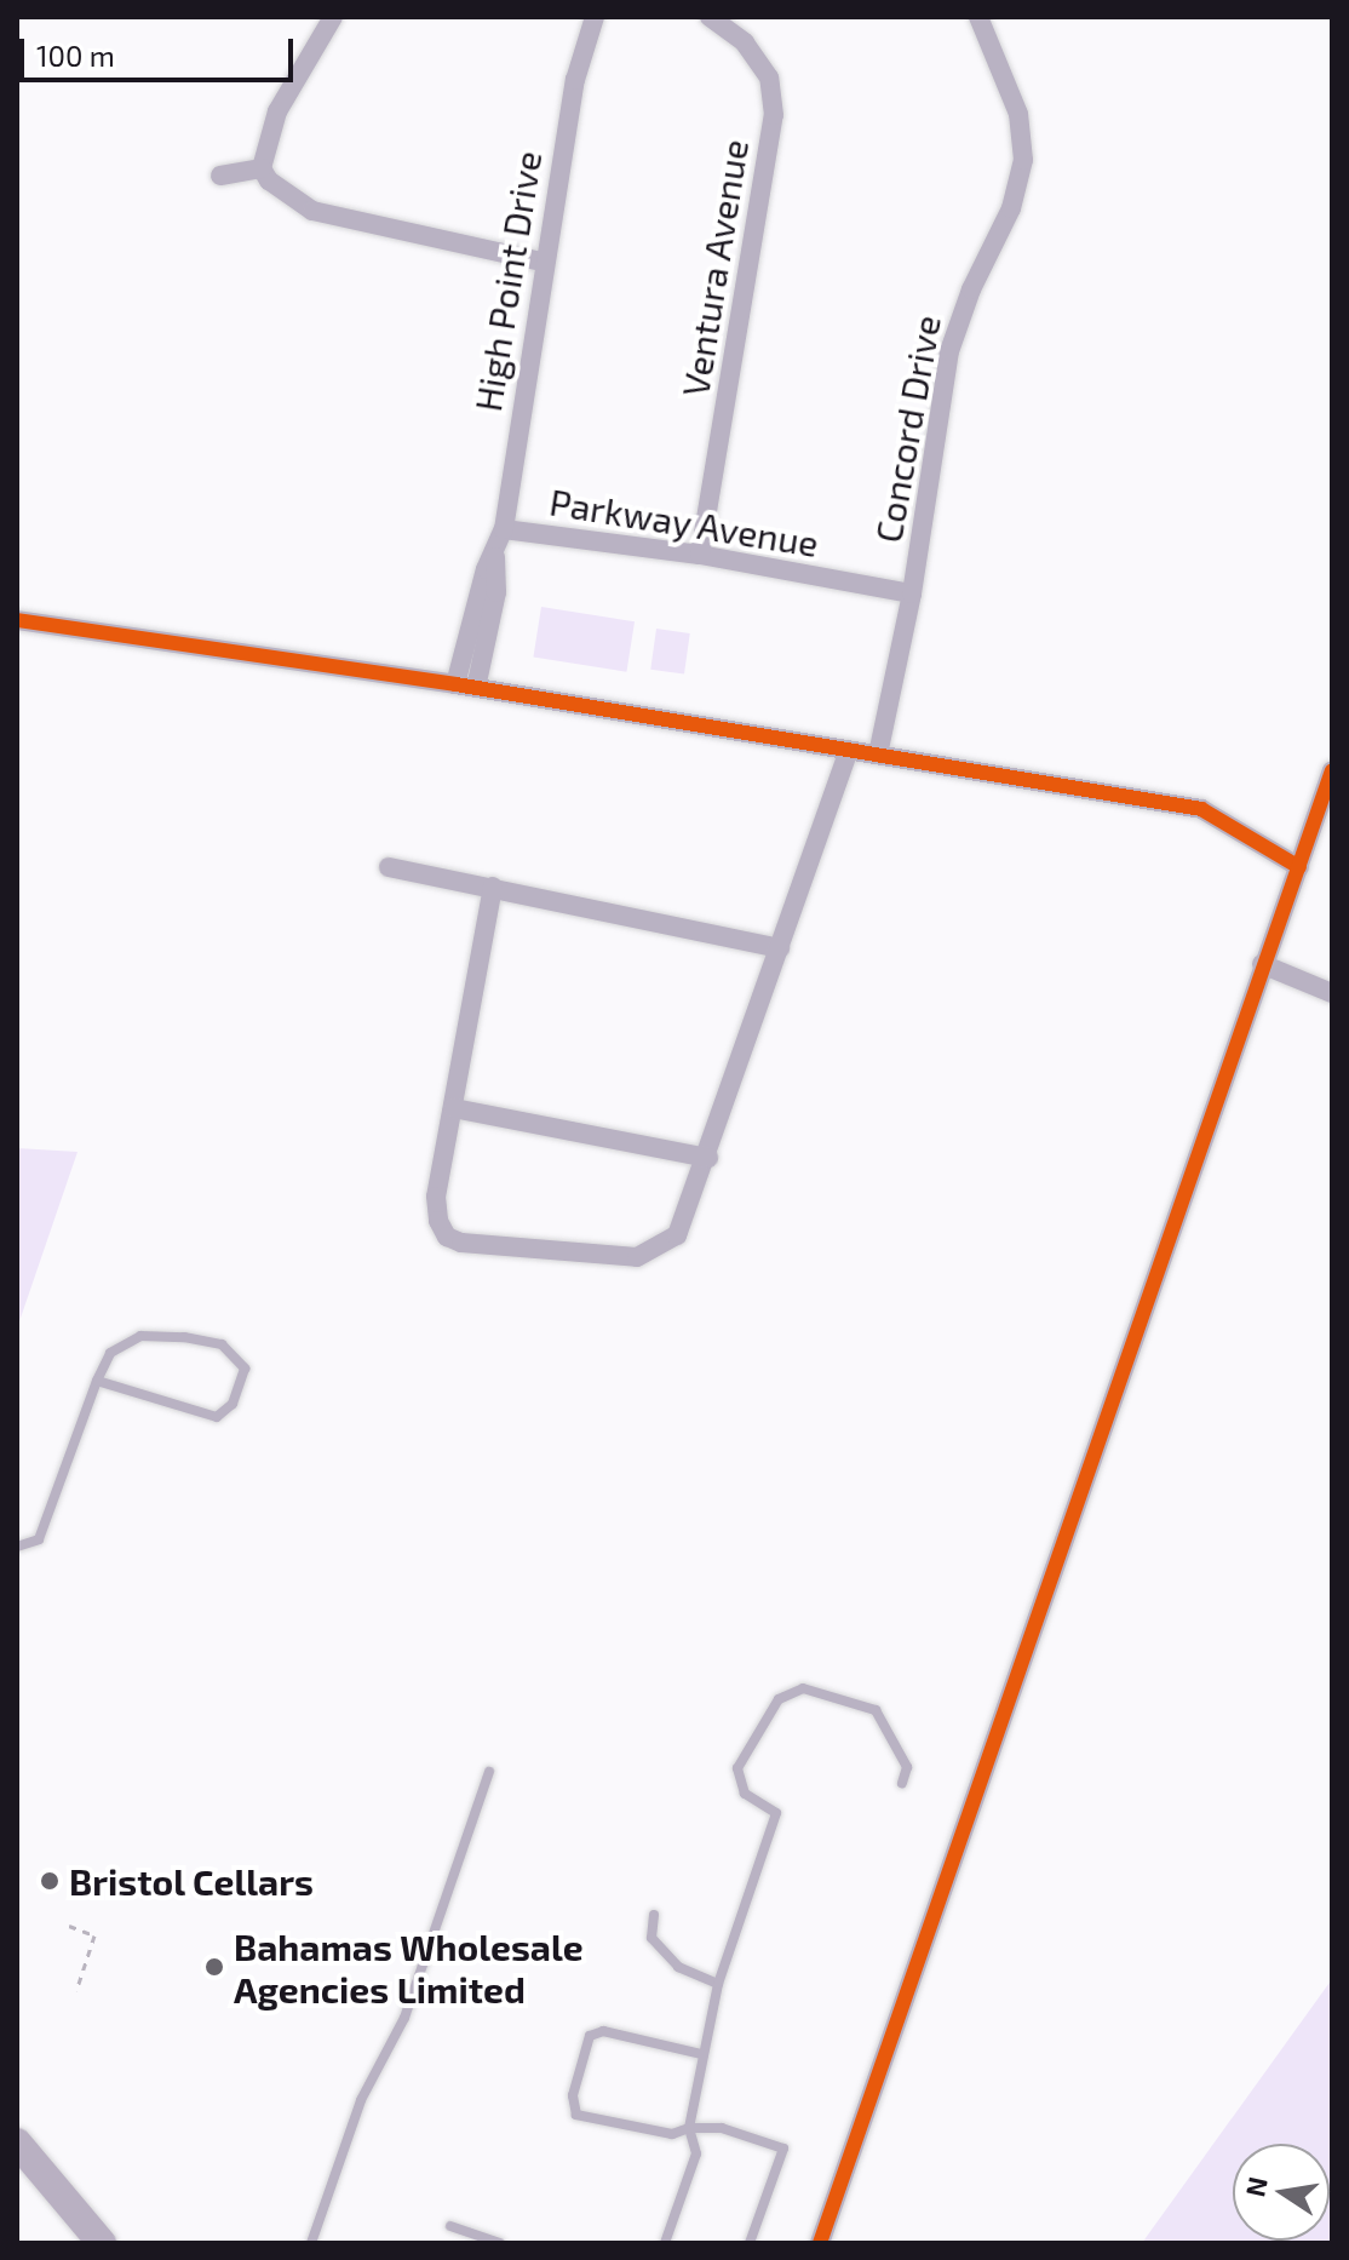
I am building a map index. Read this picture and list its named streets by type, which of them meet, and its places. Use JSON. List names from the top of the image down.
{
  "streets": {
    "street": [
      "Ventura Avenue",
      "High Point Drive",
      "Concord Drive",
      "Parkway Avenue"
    ]
  },
  "crossings": [
    ["Ventura Avenue", "Parkway Avenue"],
    ["High Point Drive", "Parkway Avenue"],
    ["Concord Drive", "Parkway Avenue"]
  ],
  "places": ["Bristol Cellars", "Bahamas Wholesale Agencies Limited"],
  "scale_bar": "100 m",
  "north": "left"
}
